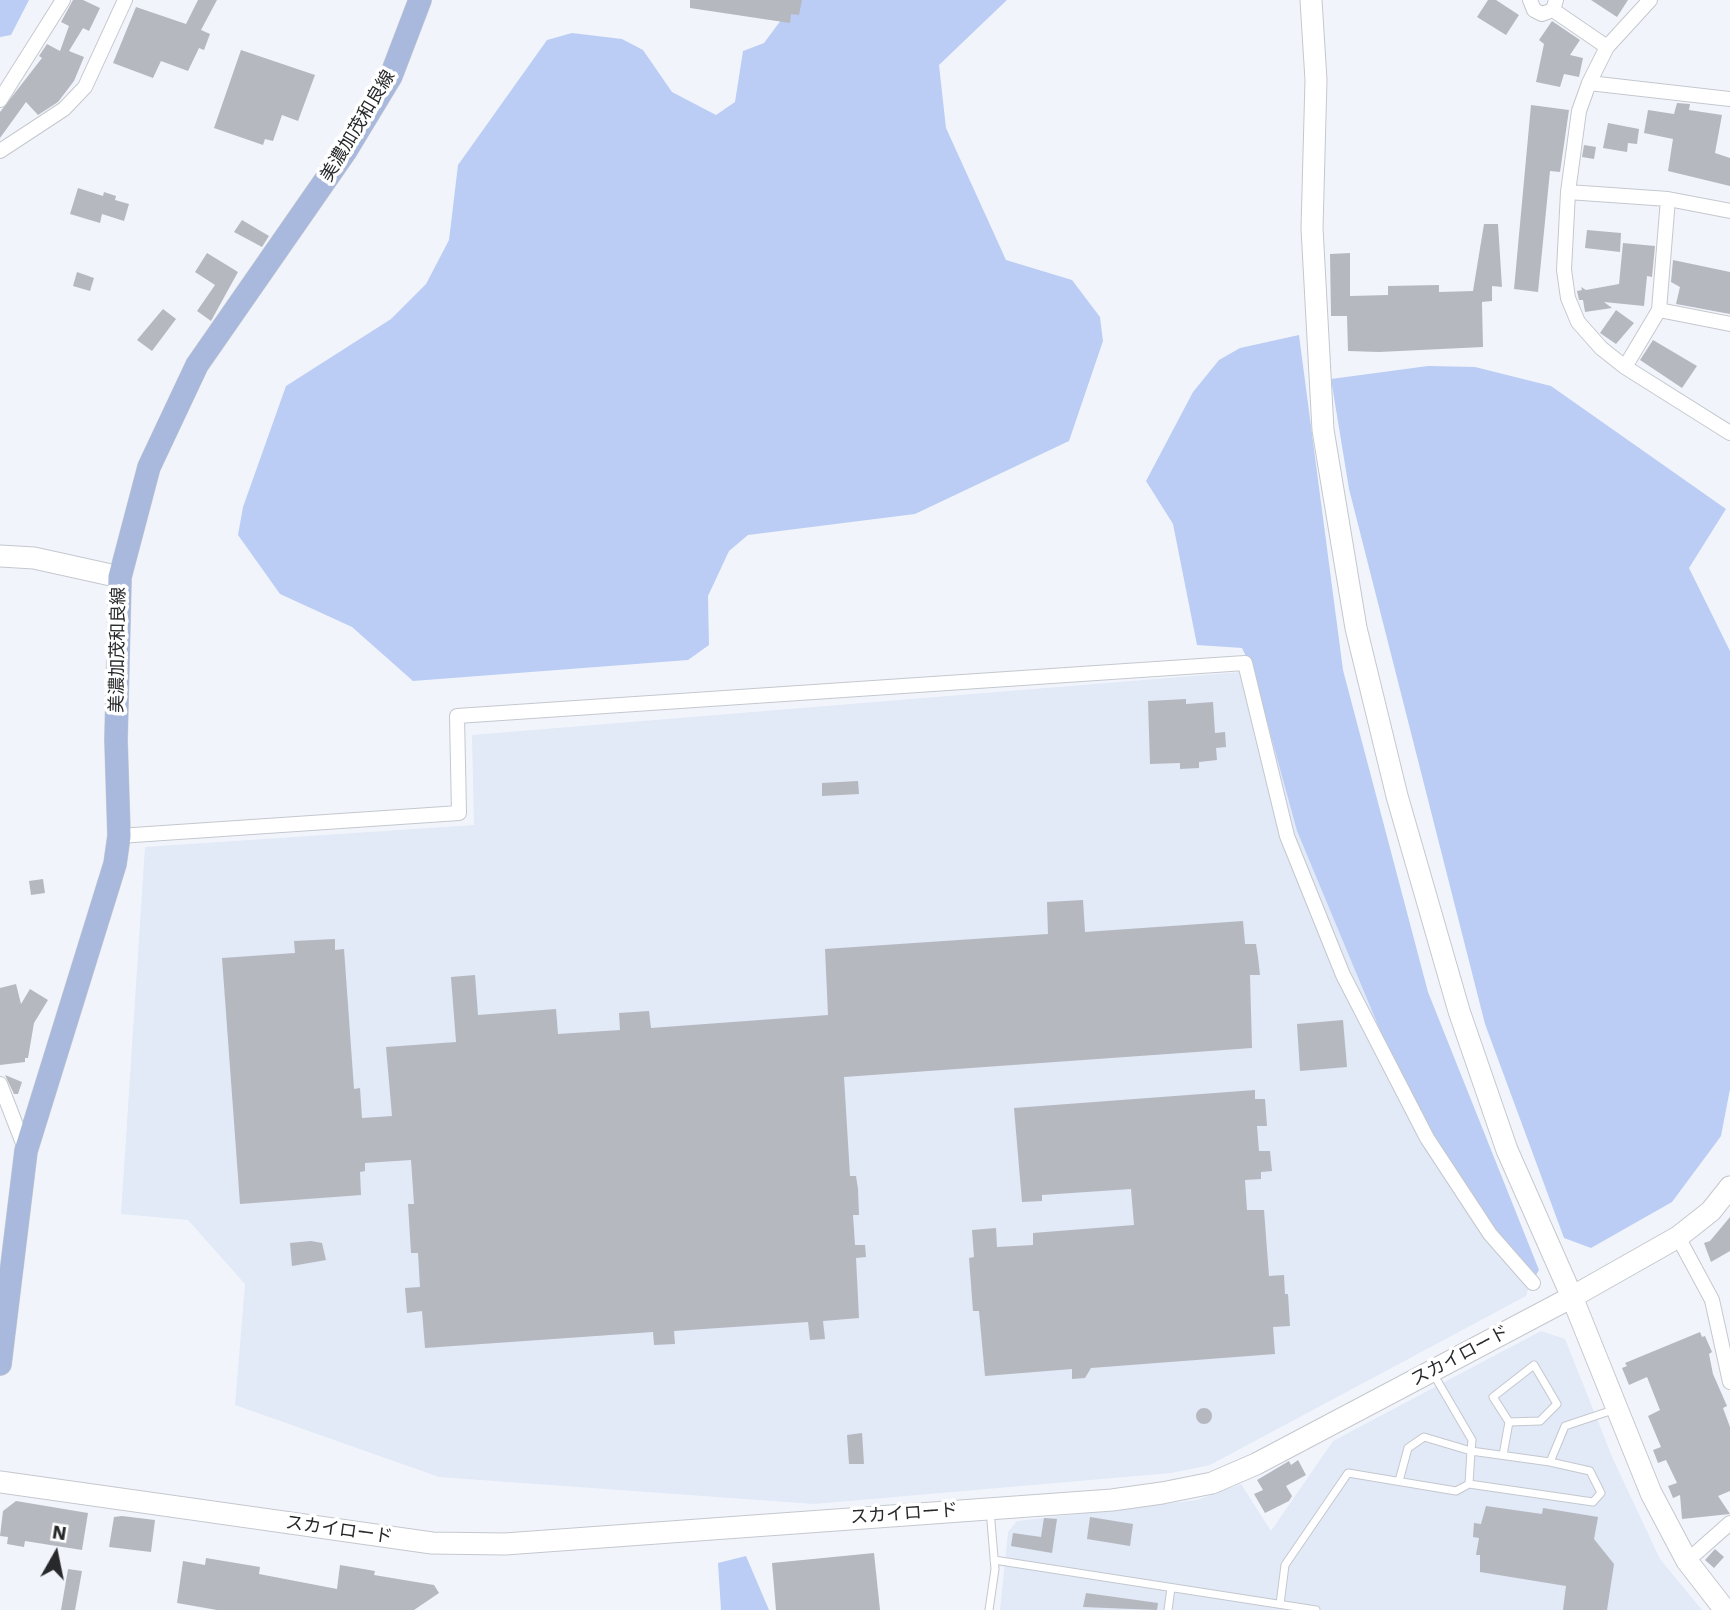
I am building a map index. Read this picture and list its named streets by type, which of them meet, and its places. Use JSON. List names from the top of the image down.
{
  "streets": {
    "main road": ["美濃加茂和良線"],
    "street": ["スカイロード"]
  },
  "north": "top"
}
